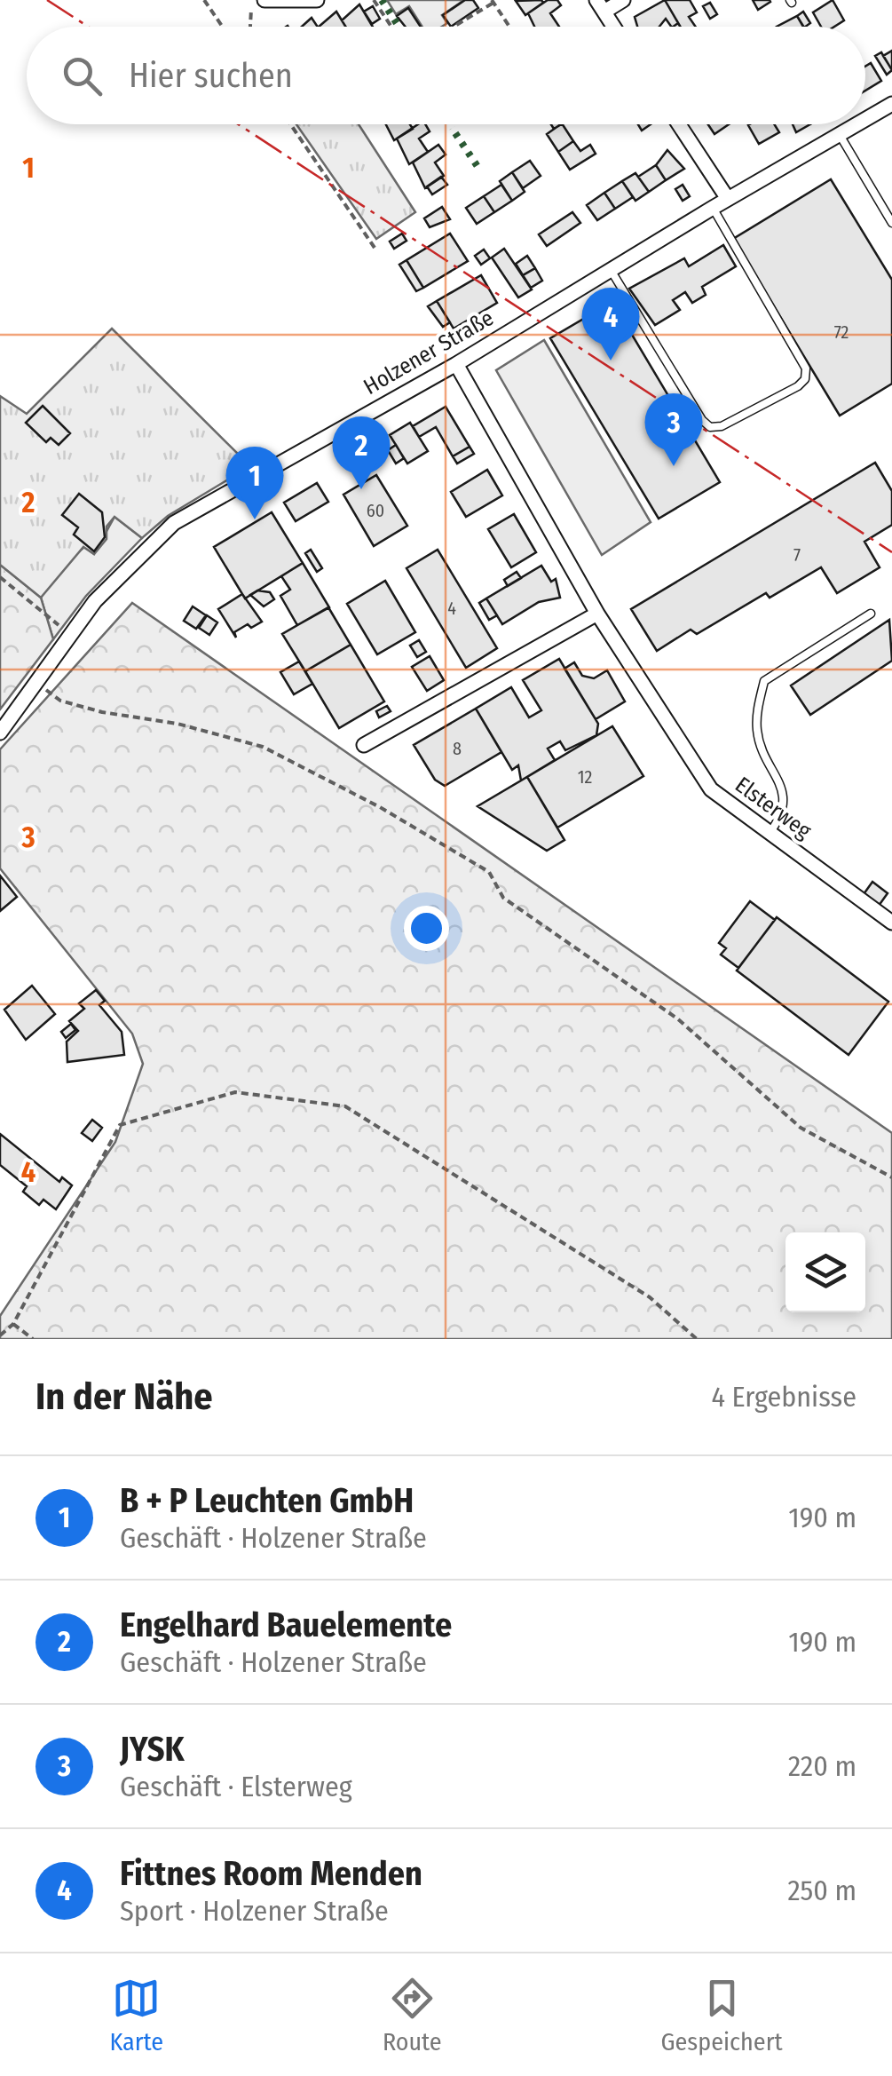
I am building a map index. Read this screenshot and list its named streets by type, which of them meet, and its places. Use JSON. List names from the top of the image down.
{
  "streets": {
    "street": ["Holzener Straße", "Elsterweg"]
  },
  "crossings": [
    ["Holzener Straße", "Elsterweg"]
  ],
  "house_numbers": [
    "72",
    "60",
    "7",
    "4",
    "8",
    "12"
  ],
  "page": {
    "search": "Hier suchen",
    "pins": [
      "4",
      "3",
      "2",
      "1"
    ],
    "heading": ["In der Nähe", "4 Ergebnisse"],
    "list": [
      {
        "mark": "1",
        "name": "B + P Leuchten GmbH",
        "note": "Geschäft · Holzener Straße",
        "value": "190 m"
      },
      {
        "mark": "2",
        "name": "Engelhard Bauelemente",
        "note": "Geschäft · Holzener Straße",
        "value": "190 m"
      },
      {
        "mark": "3",
        "name": "JYSK",
        "note": "Geschäft · Elsterweg",
        "value": "220 m"
      },
      {
        "mark": "4",
        "name": "Fittnes Room Menden",
        "note": "Sport · Holzener Straße",
        "value": "250 m"
      }
    ],
    "nav": ["Karte", "Route", "Gespeichert"]
  },
  "grid": {
    "rows": [
      "1",
      "2",
      "3",
      "4"
    ]
  }
}
